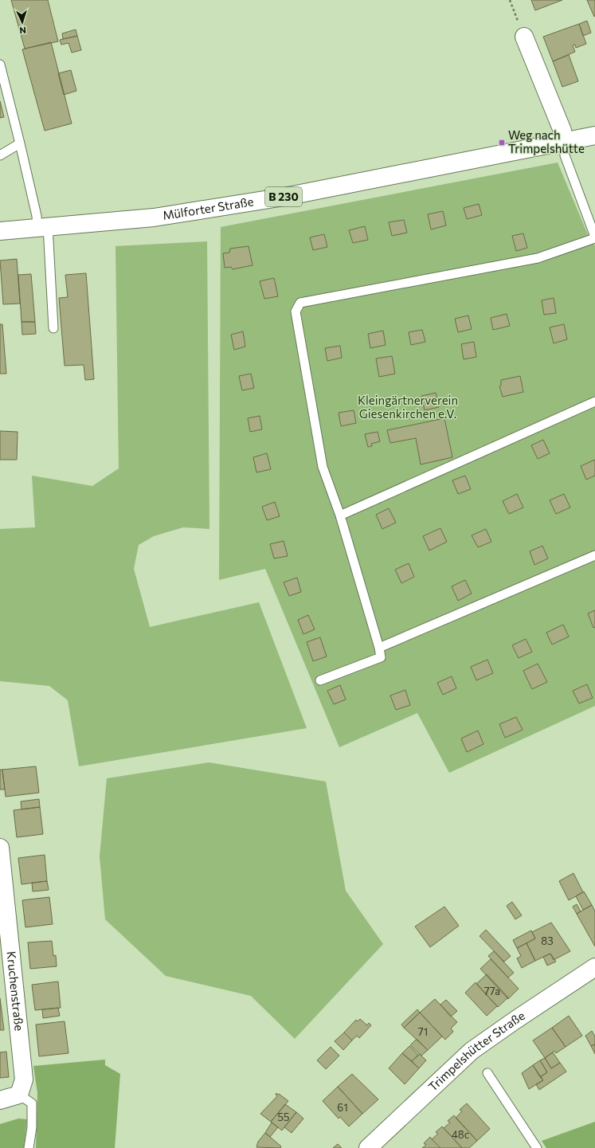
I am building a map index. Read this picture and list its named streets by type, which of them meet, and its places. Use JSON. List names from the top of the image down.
{
  "streets": {
    "street": [
      "B 230",
      "Mülforter Straße",
      "Kruchenstraße",
      "Trimpelshütter Straße"
    ]
  },
  "crossings": [
    ["B 230", "Mülforter Straße"]
  ],
  "parks": ["Kleingärtnerverein Giesenkirchen e.V."],
  "places": {
    "transit": ["Weg nach Trimpelshütte"]
  },
  "house_numbers": [
    "83",
    "77a",
    "71",
    "61",
    "55",
    "48c"
  ],
  "north": "bottom"
}
